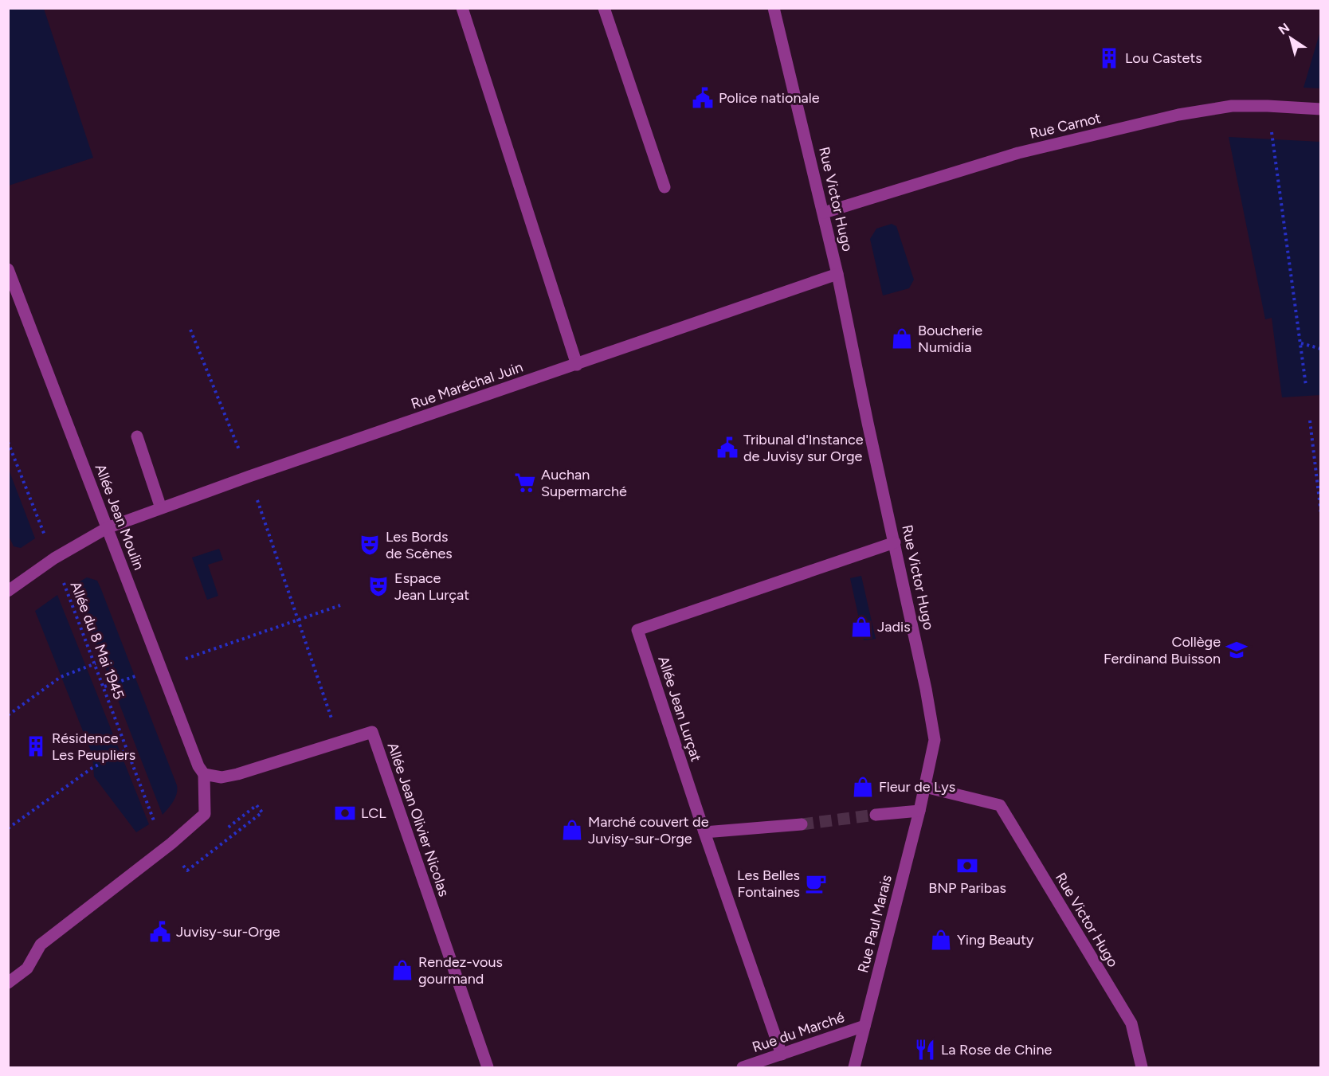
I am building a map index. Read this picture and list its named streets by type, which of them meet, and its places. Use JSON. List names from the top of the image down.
{
  "streets": {
    "street": [
      "Rue Carnot",
      "Rue Victor Hugo",
      "Rue Maréchal Juin",
      "Allée Jean Moulin",
      "Allée Jean Lurçat",
      "Allée Jean Olivier Nicolas",
      "Rue Paul Marais",
      "Rue du Marché"
    ],
    "path": ["Allée du 8 Mai 1945"]
  },
  "crossings": [
    ["Rue Carnot", "Rue Victor Hugo"],
    ["Rue Victor Hugo", "Rue Maréchal Juin"],
    ["Rue Victor Hugo", "Allée Jean Lurçat"],
    ["Rue Victor Hugo", "Rue Paul Marais"],
    ["Rue Maréchal Juin", "Allée Jean Moulin"],
    ["Rue Maréchal Juin", "Allée du 8 Mai 1945"],
    ["Allée Jean Moulin", "Allée Jean Olivier Nicolas"],
    ["Allée Jean Lurçat", "Rue du Marché"],
    ["Rue Paul Marais", "Rue du Marché"]
  ],
  "places": {
    "building": ["Lou Castets", "Résidence Les Peupliers"],
    "public building": ["Police nationale", "Tribunal d'Instance de Juvisy sur Orge", "Juvisy-sur-Orge"],
    "shop": [
      "Boucherie Numidia",
      "Jadis",
      "Fleur de Lys",
      "Marché couvert de Juvisy-sur-Orge",
      "Ying Beauty",
      "Rendez-vous gourmand"
    ],
    "supermarket": ["Auchan Supermarché"],
    "theatre": ["Les Bords de Scènes", "Espace Jean Lurçat"],
    "school or university": ["Collège Ferdinand Buisson"],
    "bank": ["LCL", "BNP Paribas"],
    "cafe": ["Les Belles Fontaines"],
    "restaurant": ["La Rose de Chine"]
  },
  "north": "top left"
}
